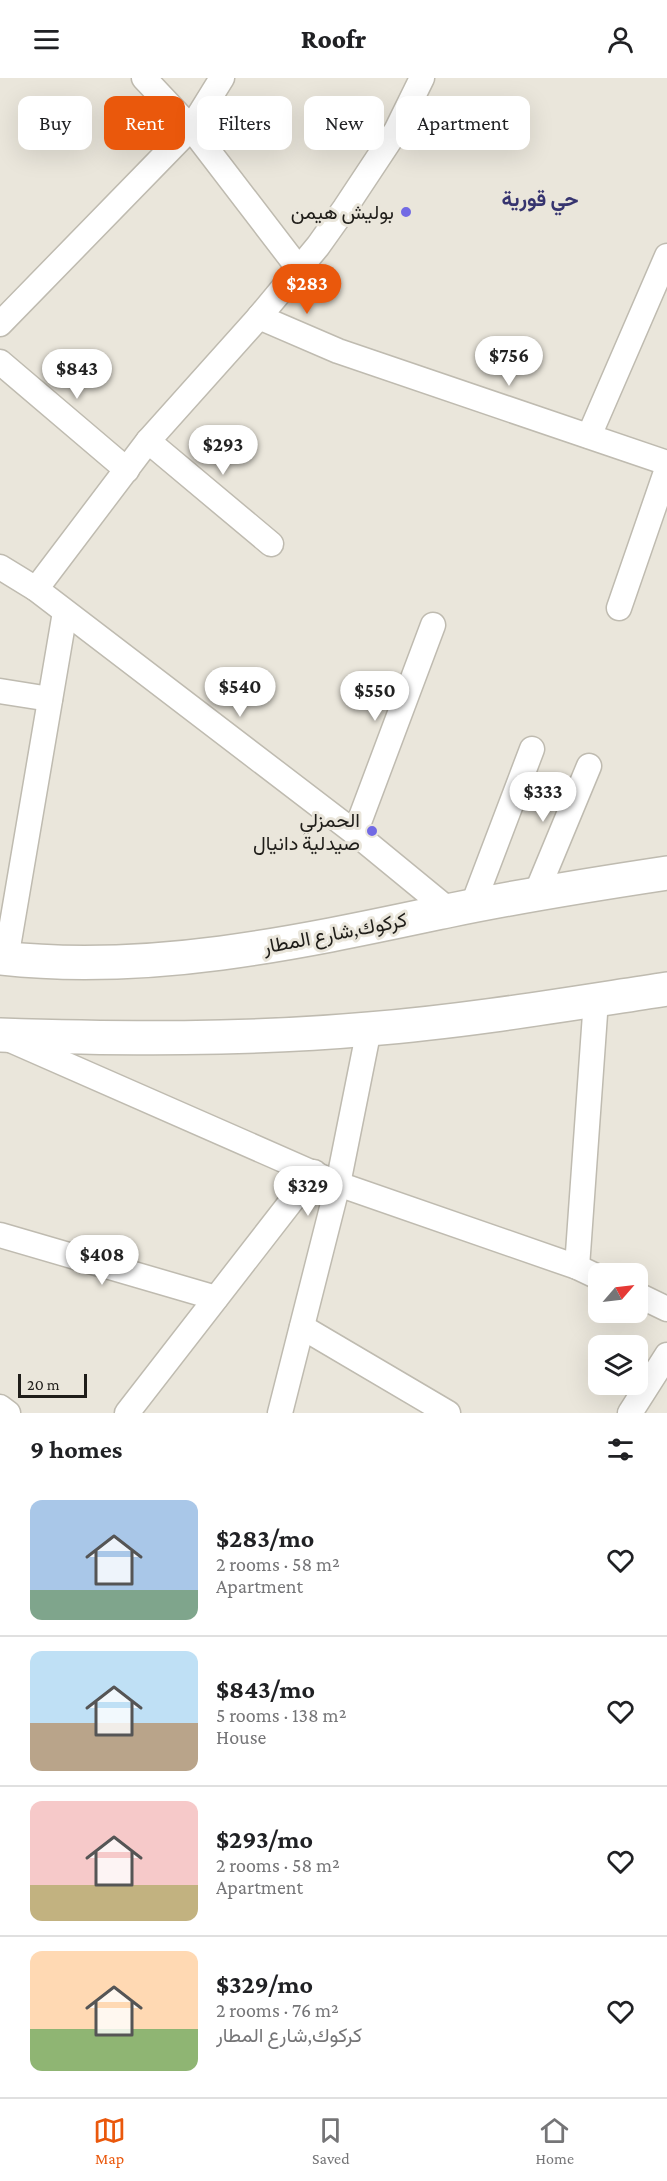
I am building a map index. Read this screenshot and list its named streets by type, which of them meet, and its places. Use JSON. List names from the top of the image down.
{
  "streets": {
    "highway": ["كركوك,شارع المطار"]
  },
  "districts": ["حي قورية"],
  "places": ["بوليش هيمن", "الحمزلي صيدلية دانيال"],
  "scale_bar": "20 m",
  "north": "top right",
  "page": {
    "header": "Roofr",
    "chip": [
      "Buy",
      "Rent",
      "Filters",
      "New",
      "Apartment"
    ],
    "price": [
      "$283",
      "$756",
      "$843",
      "$293",
      "$540",
      "$550",
      "$333",
      "$329",
      "$408"
    ],
    "scale": "20 m",
    "heading": "9 homes",
    "list": [
      {
        "name": "$283/mo",
        "note": "2 rooms · 58 m² · Apartment"
      },
      {
        "name": "$843/mo",
        "note": "5 rooms · 138 m² · House"
      },
      {
        "name": "$293/mo",
        "note": "2 rooms · 58 m² · Apartment"
      },
      {
        "name": "$329/mo",
        "note": "2 rooms · 76 m² · كركوك,شارع المطار"
      }
    ],
    "tabs": ["Map", "Saved", "Home"]
  }
}
